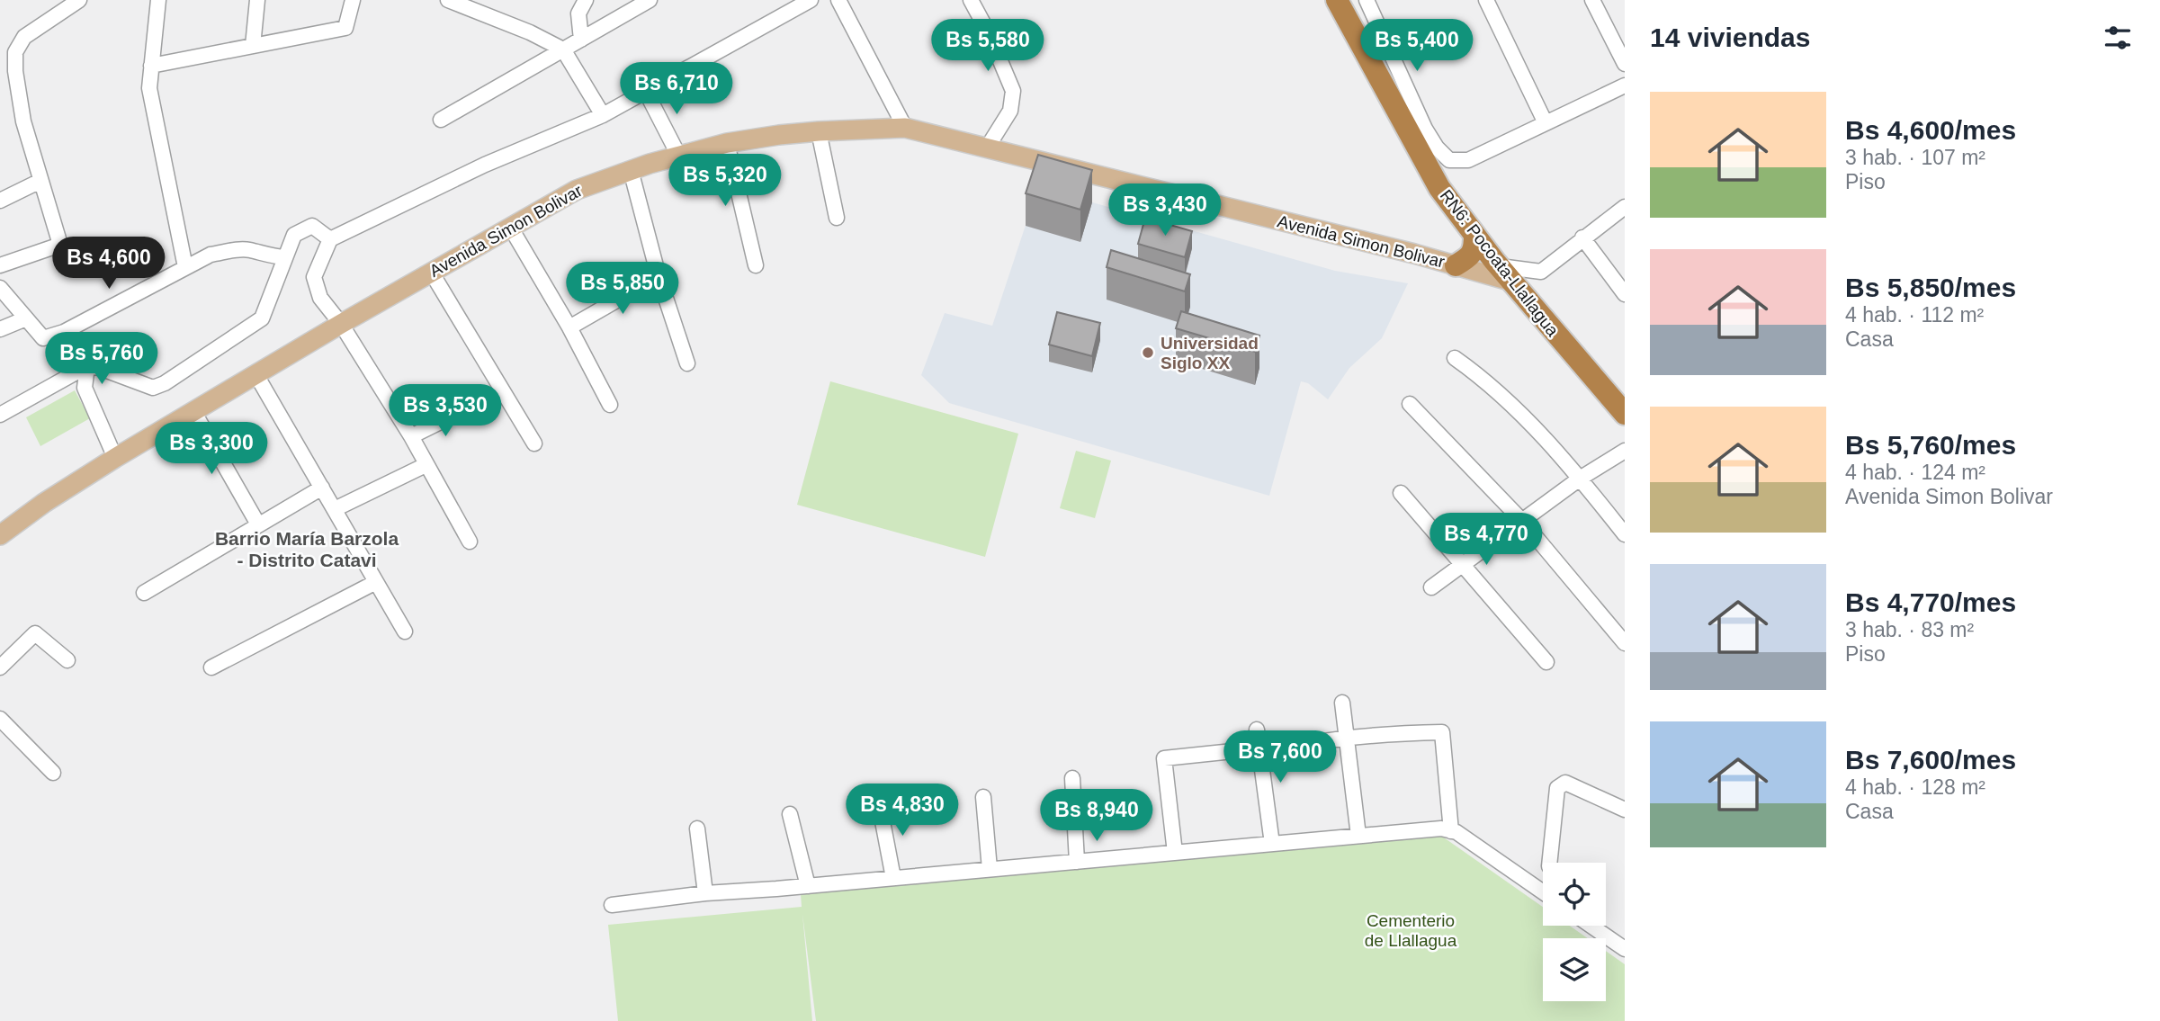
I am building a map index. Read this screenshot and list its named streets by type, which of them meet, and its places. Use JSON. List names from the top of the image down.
{
  "streets": {
    "highway": ["RN6: Pocoata-Llallagua"],
    "main road": ["Avenida Simon Bolivar"]
  },
  "crossings": [
    ["Avenida Simon Bolivar", "RN6: Pocoata-Llallagua"]
  ],
  "districts": ["Barrio María Barzola - Distrito Catavi"],
  "parks": ["Cementerio de Llallagua"],
  "places": ["Universidad Siglo XX"],
  "page": {
    "heading": "14 viviendas",
    "price": [
      "Bs 5,580",
      "Bs 5,400",
      "Bs 6,710",
      "Bs 5,320",
      "Bs 3,430",
      "Bs 4,600",
      "Bs 5,850",
      "Bs 5,760",
      "Bs 3,530",
      "Bs 3,300",
      "Bs 4,770",
      "Bs 7,600",
      "Bs 4,830",
      "Bs 8,940"
    ],
    "list": [
      {
        "name": "Bs 4,600/mes",
        "note": "3 hab. · 107 m² · Piso"
      },
      {
        "name": "Bs 5,850/mes",
        "note": "4 hab. · 112 m² · Casa"
      },
      {
        "name": "Bs 5,760/mes",
        "note": "4 hab. · 124 m² · Avenida Simon Bolivar"
      },
      {
        "name": "Bs 4,770/mes",
        "note": "3 hab. · 83 m² · Piso"
      },
      {
        "name": "Bs 7,600/mes",
        "note": "4 hab. · 128 m² · Casa"
      }
    ]
  }
}
